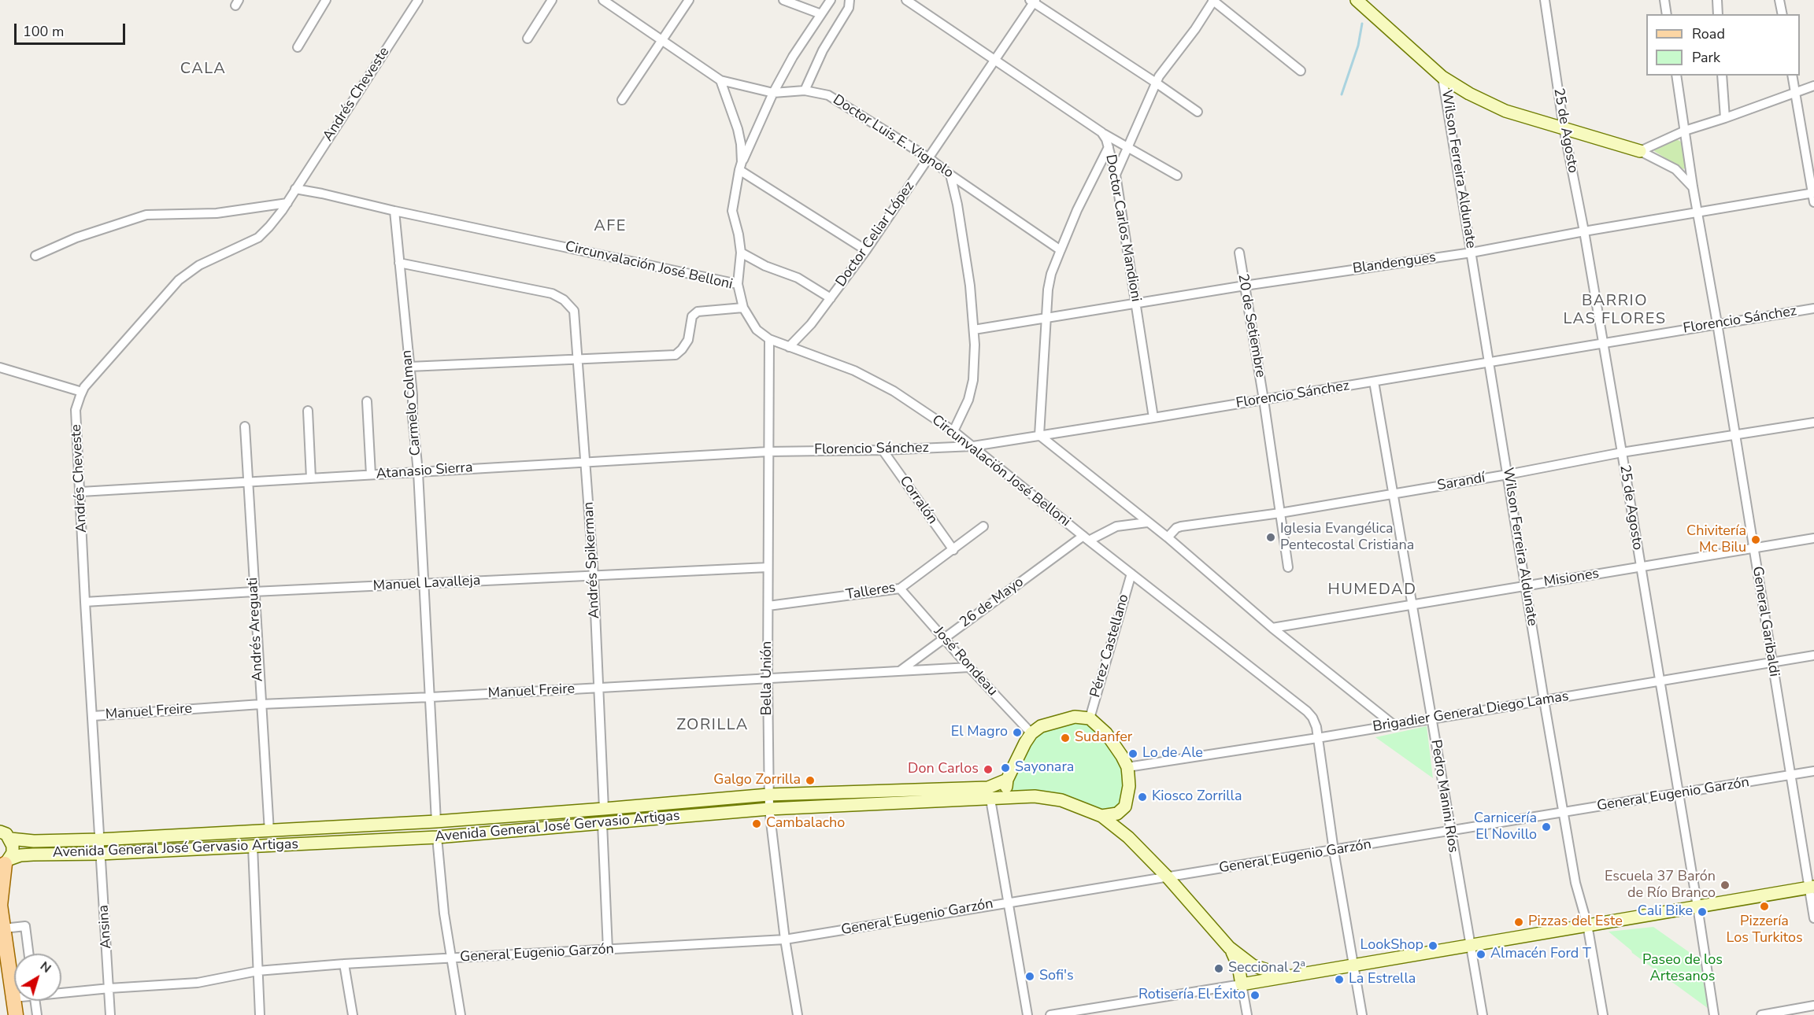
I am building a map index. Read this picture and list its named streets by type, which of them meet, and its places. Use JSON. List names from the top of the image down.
{
  "streets": {
    "main road": ["Avenida General José Gervasio Artigas"],
    "street": [
      "Andrés Cheveste",
      "25 de Agosto",
      "Doctor Luis E. Vignolo",
      "Wilson Ferreira Aldunate",
      "Doctor Carlos Mandioni",
      "Doctor Celiar López",
      "Blandengues",
      "Circunvalación José Belloni",
      "Florencio Sánchez",
      "20 de Setiembre",
      "Carmelo Colman",
      "Atanasio Sierra",
      "Sarandí",
      "Corralón",
      "Andrés Spikerman",
      "Misiones",
      "Manuel Lavalleja",
      "Talleres",
      "26 de Mayo",
      "General Garibaldi",
      "Andrés Areguati",
      "Pérez Castellano",
      "José Rondeau",
      "Bella Unión",
      "Manuel Freire",
      "Brigadier General Diego Lamas",
      "General Eugenio Garzón",
      "Pedro Manini Ríos",
      "Ansina"
    ]
  },
  "crossings": [
    ["Andrés Cheveste", "Circunvalación José Belloni"],
    ["Andrés Cheveste", "Atanasio Sierra"],
    ["Andrés Cheveste", "Manuel Lavalleja"],
    ["Andrés Cheveste", "Manuel Freire"],
    ["Andrés Cheveste", "Avenida General José Gervasio Artigas"],
    ["Andrés Cheveste", "Ansina"],
    ["25 de Agosto", "Blandengues"],
    ["25 de Agosto", "Florencio Sánchez"],
    ["25 de Agosto", "Sarandí"],
    ["25 de Agosto", "Misiones"],
    ["25 de Agosto", "Brigadier General Diego Lamas"],
    ["25 de Agosto", "General Eugenio Garzón"],
    ["Doctor Luis E. Vignolo", "Doctor Celiar López"],
    ["Wilson Ferreira Aldunate", "Blandengues"],
    ["Wilson Ferreira Aldunate", "Florencio Sánchez"],
    ["Wilson Ferreira Aldunate", "Sarandí"],
    ["Wilson Ferreira Aldunate", "Misiones"],
    ["Wilson Ferreira Aldunate", "Brigadier General Diego Lamas"],
    ["Wilson Ferreira Aldunate", "General Eugenio Garzón"],
    ["Doctor Carlos Mandioni", "Doctor Celiar López"],
    ["Doctor Carlos Mandioni", "Blandengues"],
    ["Doctor Carlos Mandioni", "Florencio Sánchez"],
    ["Doctor Celiar López", "Circunvalación José Belloni"],
    ["Blandengues", "20 de Setiembre"],
    ["Blandengues", "General Garibaldi"],
    ["Circunvalación José Belloni", "Florencio Sánchez"],
    ["Circunvalación José Belloni", "Carmelo Colman"],
    ["Circunvalación José Belloni", "26 de Mayo"],
    ["Circunvalación José Belloni", "Pérez Castellano"],
    ["Circunvalación José Belloni", "Bella Unión"],
    ["Circunvalación José Belloni", "Brigadier General Diego Lamas"],
    ["Florencio Sánchez", "20 de Setiembre"],
    ["Florencio Sánchez", "Atanasio Sierra"],
    ["Florencio Sánchez", "Corralón"],
    ["Florencio Sánchez", "General Garibaldi"],
    ["Florencio Sánchez", "Bella Unión"],
    ["Florencio Sánchez", "Pedro Manini Ríos"],
    ["20 de Setiembre", "Sarandí"],
    ["Carmelo Colman", "Atanasio Sierra"],
    ["Carmelo Colman", "Andrés Spikerman"],
    ["Carmelo Colman", "Manuel Lavalleja"],
    ["Carmelo Colman", "Manuel Freire"],
    ["Carmelo Colman", "Avenida General José Gervasio Artigas"],
    ["Atanasio Sierra", "Andrés Spikerman"],
    ["Atanasio Sierra", "Andrés Areguati"],
    ["Atanasio Sierra", "Bella Unión"],
    ["Sarandí", "General Garibaldi"],
    ["Sarandí", "Pedro Manini Ríos"],
    ["Corralón", "Talleres"],
    ["Andrés Spikerman", "Manuel Lavalleja"],
    ["Andrés Spikerman", "Manuel Freire"],
    ["Andrés Spikerman", "Avenida General José Gervasio Artigas"],
    ["Misiones", "General Garibaldi"],
    ["Misiones", "Pedro Manini Ríos"],
    ["Manuel Lavalleja", "Andrés Areguati"],
    ["Manuel Lavalleja", "Bella Unión"],
    ["Talleres", "José Rondeau"],
    ["Talleres", "Bella Unión"],
    ["26 de Mayo", "José Rondeau"],
    ["26 de Mayo", "Manuel Freire"],
    ["General Garibaldi", "Brigadier General Diego Lamas"],
    ["General Garibaldi", "General Eugenio Garzón"],
    ["Andrés Areguati", "Manuel Freire"],
    ["Andrés Areguati", "Avenida General José Gervasio Artigas"],
    ["José Rondeau", "Manuel Freire"],
    ["Bella Unión", "Manuel Freire"],
    ["Bella Unión", "General Eugenio Garzón"],
    ["Bella Unión", "Avenida General José Gervasio Artigas"],
    ["Brigadier General Diego Lamas", "Pedro Manini Ríos"],
    ["General Eugenio Garzón", "Pedro Manini Ríos"],
    ["General Eugenio Garzón", "Ansina"],
    ["Avenida General José Gervasio Artigas", "Ansina"]
  ],
  "districts": [
    "CALA",
    "AFE",
    "BARRIO LAS FLORES",
    "HUMEDAD",
    "ZORILLA"
  ],
  "parks": ["Paseo de los Artesanos"],
  "places": [
    "Iglesia Evangélica Pentecostal Cristiana",
    "Chivitería Mc Bilu",
    "El Magro",
    "Sudanfer",
    "Lo de Ale",
    "Sayonara",
    "Don Carlos",
    "Galgo Zorrilla",
    "Kiosco Zorrilla",
    "Cambalacho",
    "Carnicería El Novillo",
    "Escuela 37 Barón de Río Branco",
    "Pizzería Los Turkitos",
    "Cali Bike",
    "Pizzas del Este",
    "LookShop",
    "Almacén Ford T",
    "Seccional 2ª",
    "Sofi's",
    "La Estrella",
    "Rotisería El Éxito"
  ],
  "legend": ["Road", "Park"],
  "scale_bar": "100 m",
  "north": "top right"
}
